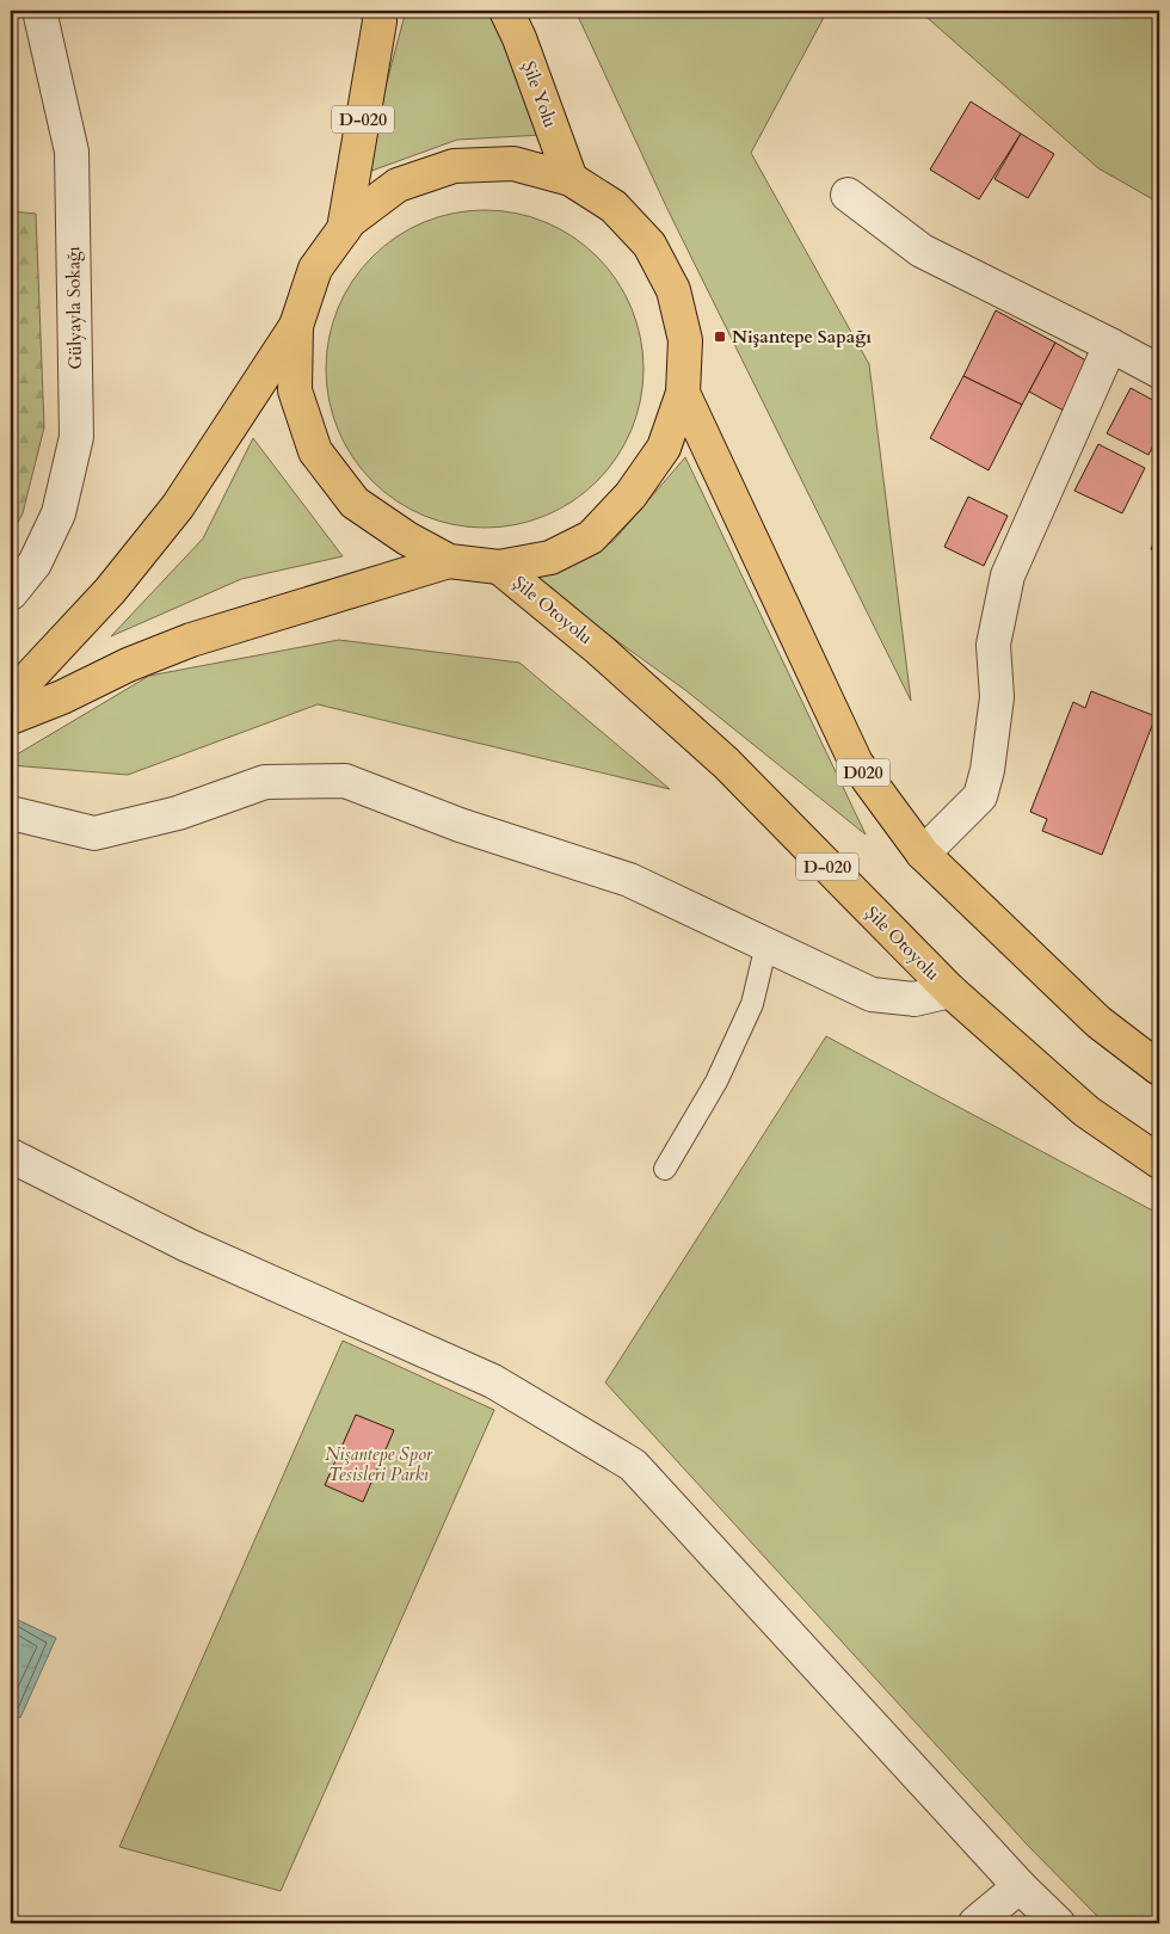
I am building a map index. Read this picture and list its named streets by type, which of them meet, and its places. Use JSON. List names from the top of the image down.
{
  "streets": {
    "main road": [
      "Şile Yolu",
      "D-020",
      "Şile Otoyolu",
      "D020"
    ],
    "street": ["Gülyayla Sokağı"]
  },
  "parks": ["Nişantepe Spor Tesisleri Parkı"],
  "places": {
    "transit": ["Nişantepe Sapağı"]
  }
}
